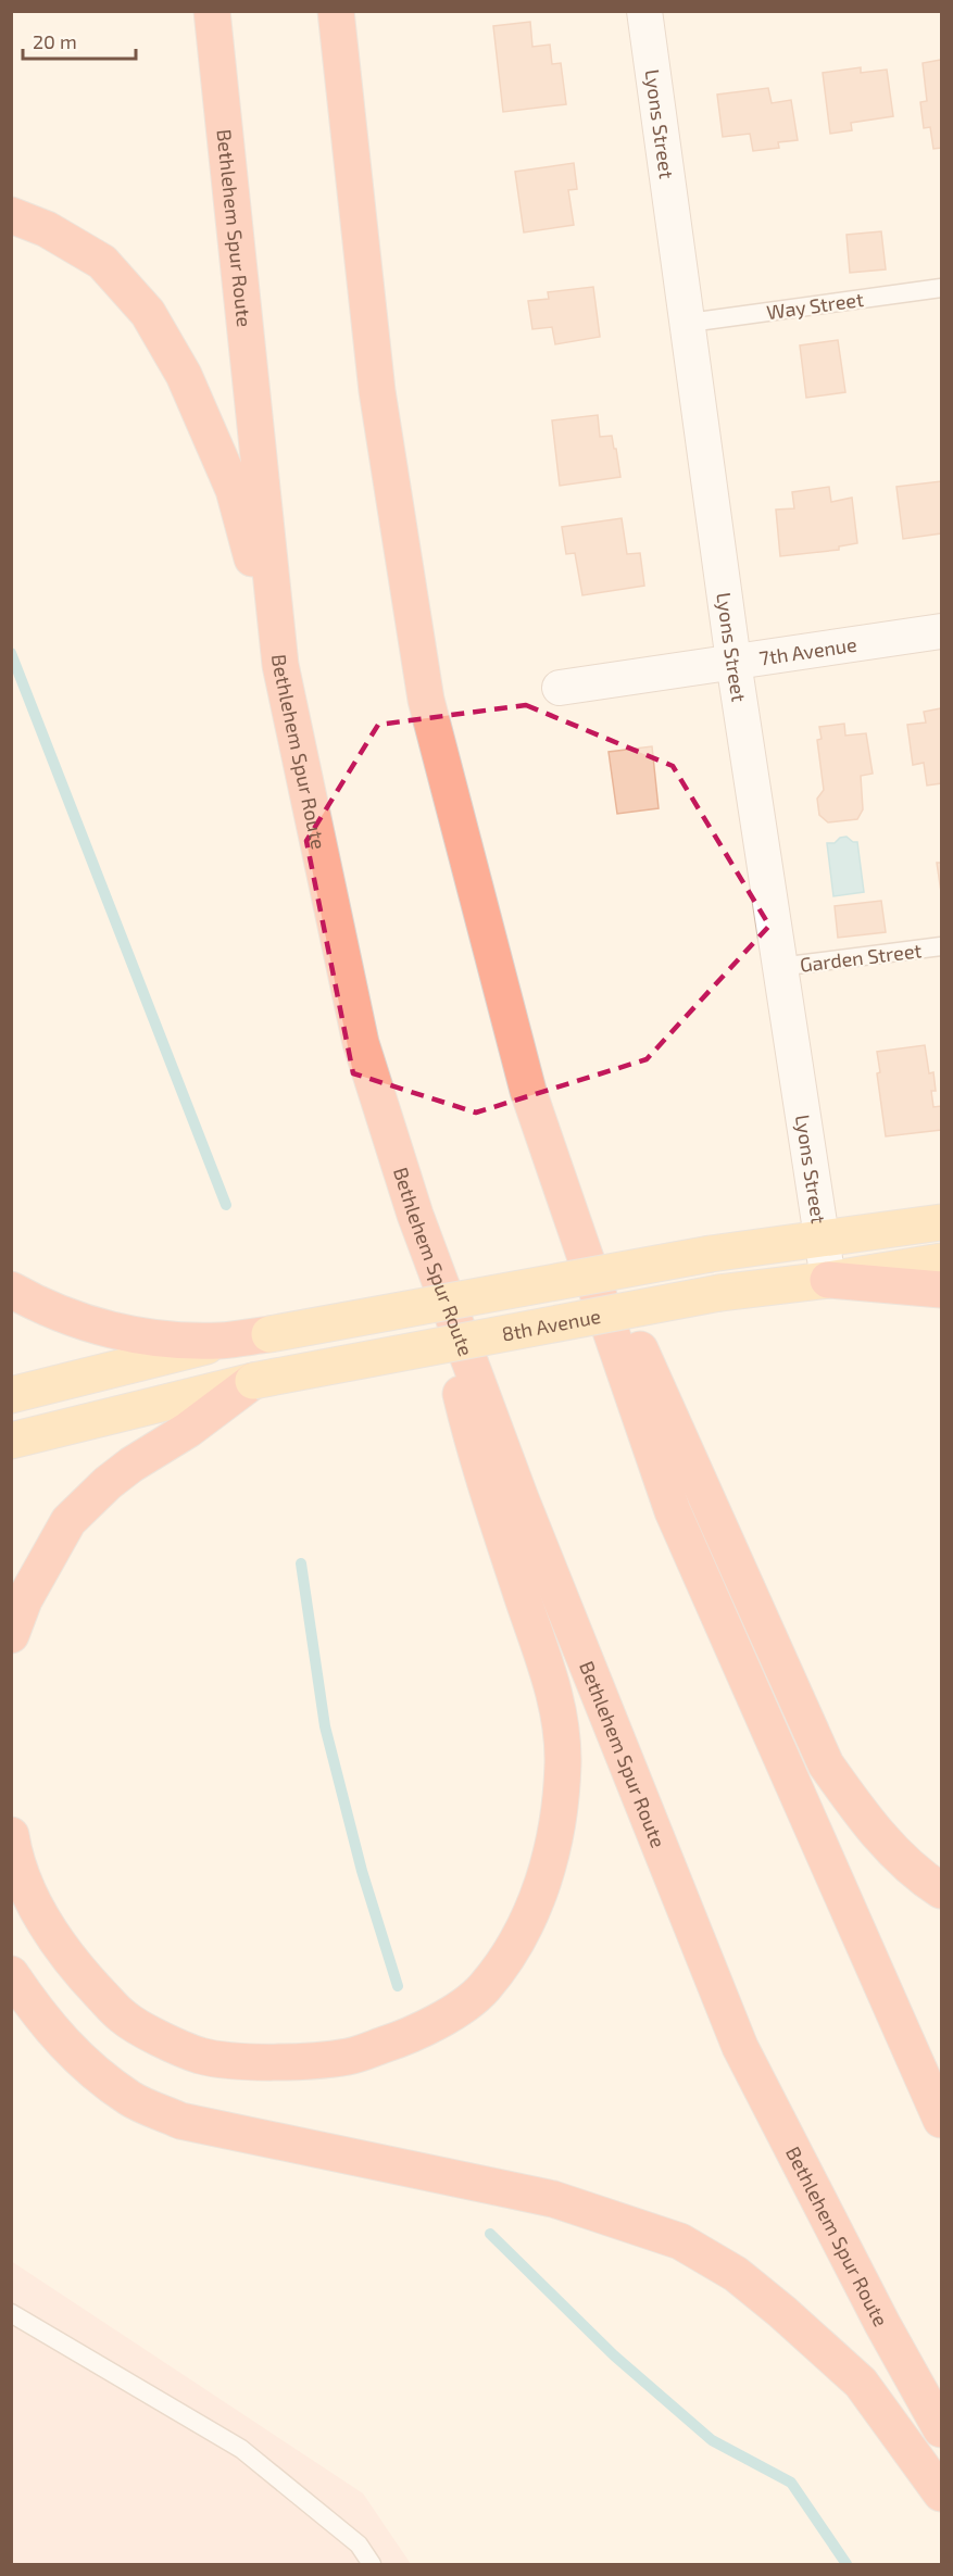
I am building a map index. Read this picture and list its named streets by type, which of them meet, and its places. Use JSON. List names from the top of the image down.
{
  "streets": {
    "highway": ["Bethlehem Spur Route"],
    "main road": ["8th Avenue"],
    "street": ["Lyons Street", "7th Avenue"],
    "lane": ["Way Street", "Garden Street"]
  },
  "crossings": [
    ["Lyons Street", "Way Street"],
    ["Lyons Street", "7th Avenue"],
    ["Lyons Street", "Garden Street"],
    ["Lyons Street", "8th Avenue"]
  ],
  "scale_bar": "20 m"
}
